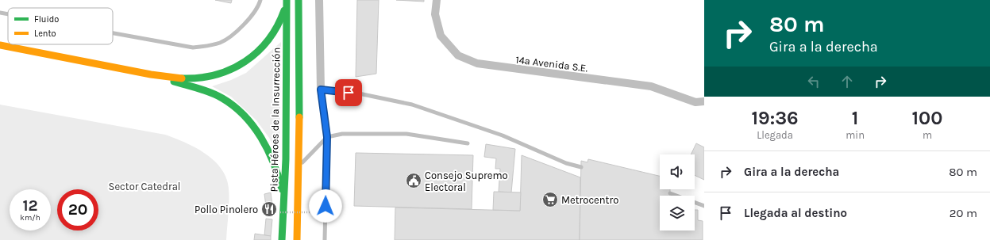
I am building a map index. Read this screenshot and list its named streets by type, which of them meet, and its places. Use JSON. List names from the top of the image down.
{
  "streets": {
    "street": ["14a Avenida S.E.", "Pista Héroes de la Insurrección"]
  },
  "parks": ["Sector Catedral"],
  "places": {
    "public building": ["Consejo Supremo Electoral"],
    "supermarket": ["Metrocentro"],
    "restaurant": ["Pollo Pinolero"]
  },
  "legend": ["Fluido", "Lento"],
  "page": {
    "turn": ["80 m", "Gira a la derecha"],
    "eta": [
      "19:36",
      "Llegada",
      "1",
      "min",
      "100",
      "m"
    ],
    "list": [
      {
        "name": "Gira a la derecha",
        "value": "80 m"
      },
      {
        "name": "Llegada al destino",
        "value": "20 m"
      }
    ],
    "speed": "12 km/h",
    "limit": "20"
  }
}
